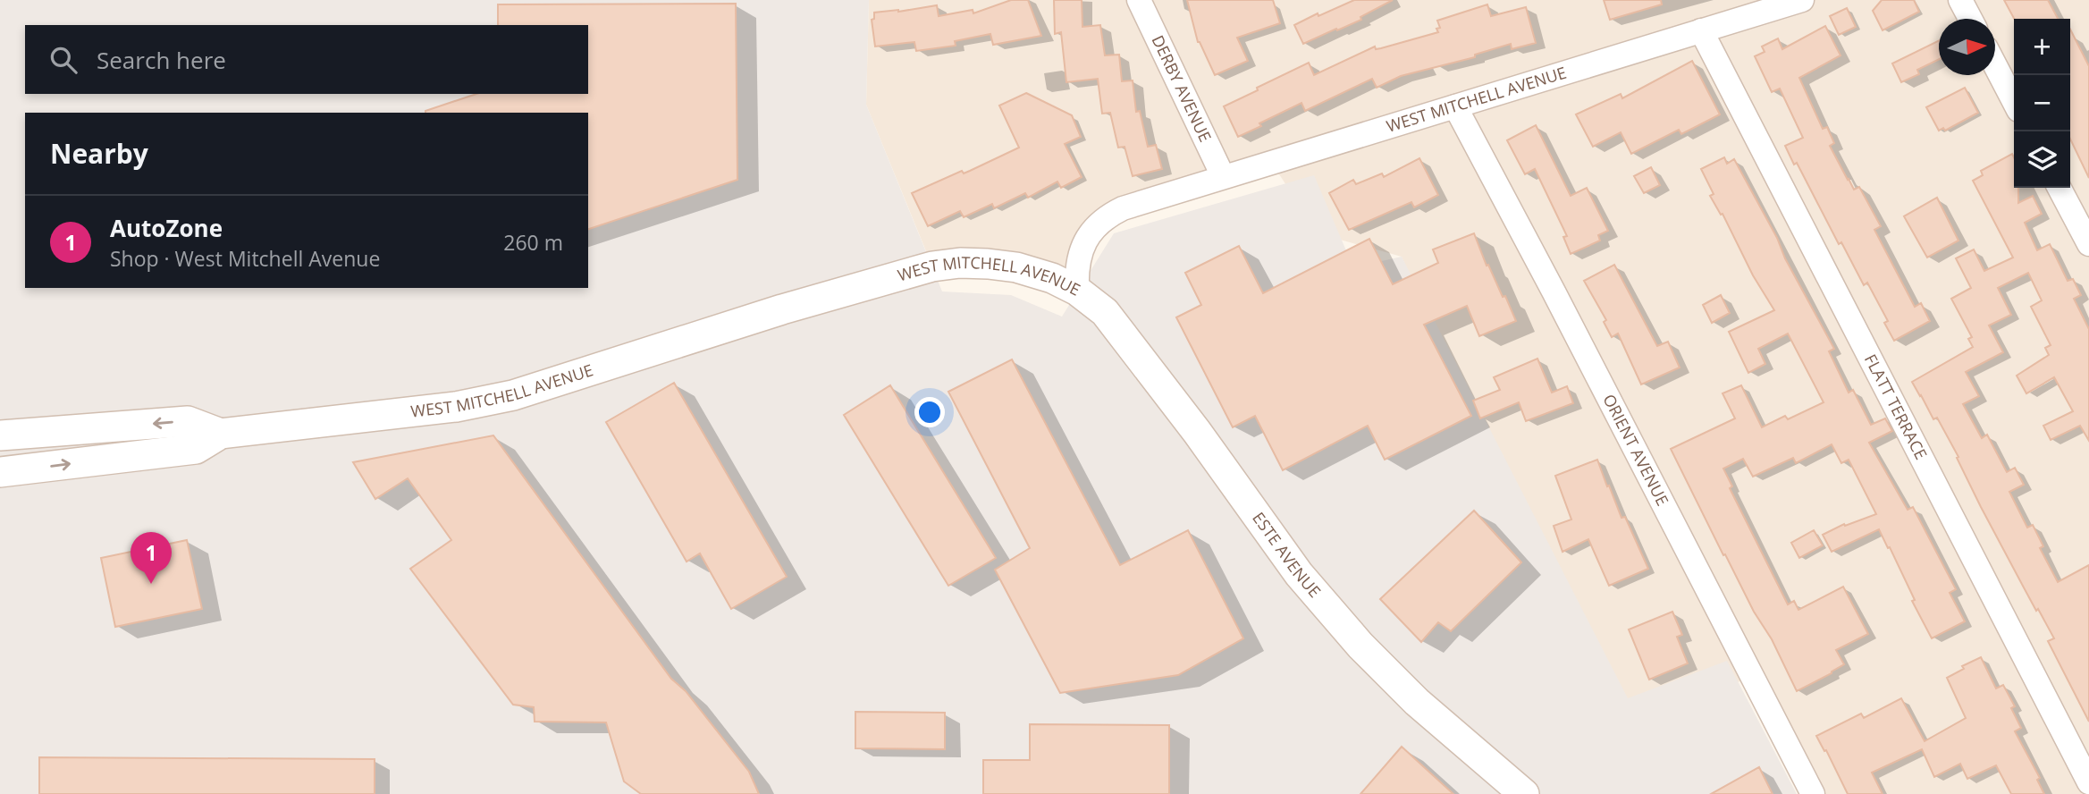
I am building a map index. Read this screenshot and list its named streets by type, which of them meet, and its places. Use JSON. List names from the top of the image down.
{
  "streets": {
    "street": [
      "DERBY AVENUE",
      "WEST MITCHELL AVENUE",
      "FLATT TERRACE",
      "ORIENT AVENUE",
      "ESTE AVENUE"
    ]
  },
  "crossings": [
    ["DERBY AVENUE", "WEST MITCHELL AVENUE"],
    ["WEST MITCHELL AVENUE", "FLATT TERRACE"],
    ["WEST MITCHELL AVENUE", "ORIENT AVENUE"],
    ["WEST MITCHELL AVENUE", "ESTE AVENUE"]
  ],
  "north": "right",
  "page": {
    "map_buttons": ["+", "−"],
    "search": "Search here",
    "heading": "Nearby",
    "list": [
      {
        "mark": "1",
        "name": "AutoZone",
        "note": "Shop · West Mitchell Avenue",
        "value": "260 m"
      }
    ],
    "pins": "1"
  }
}
